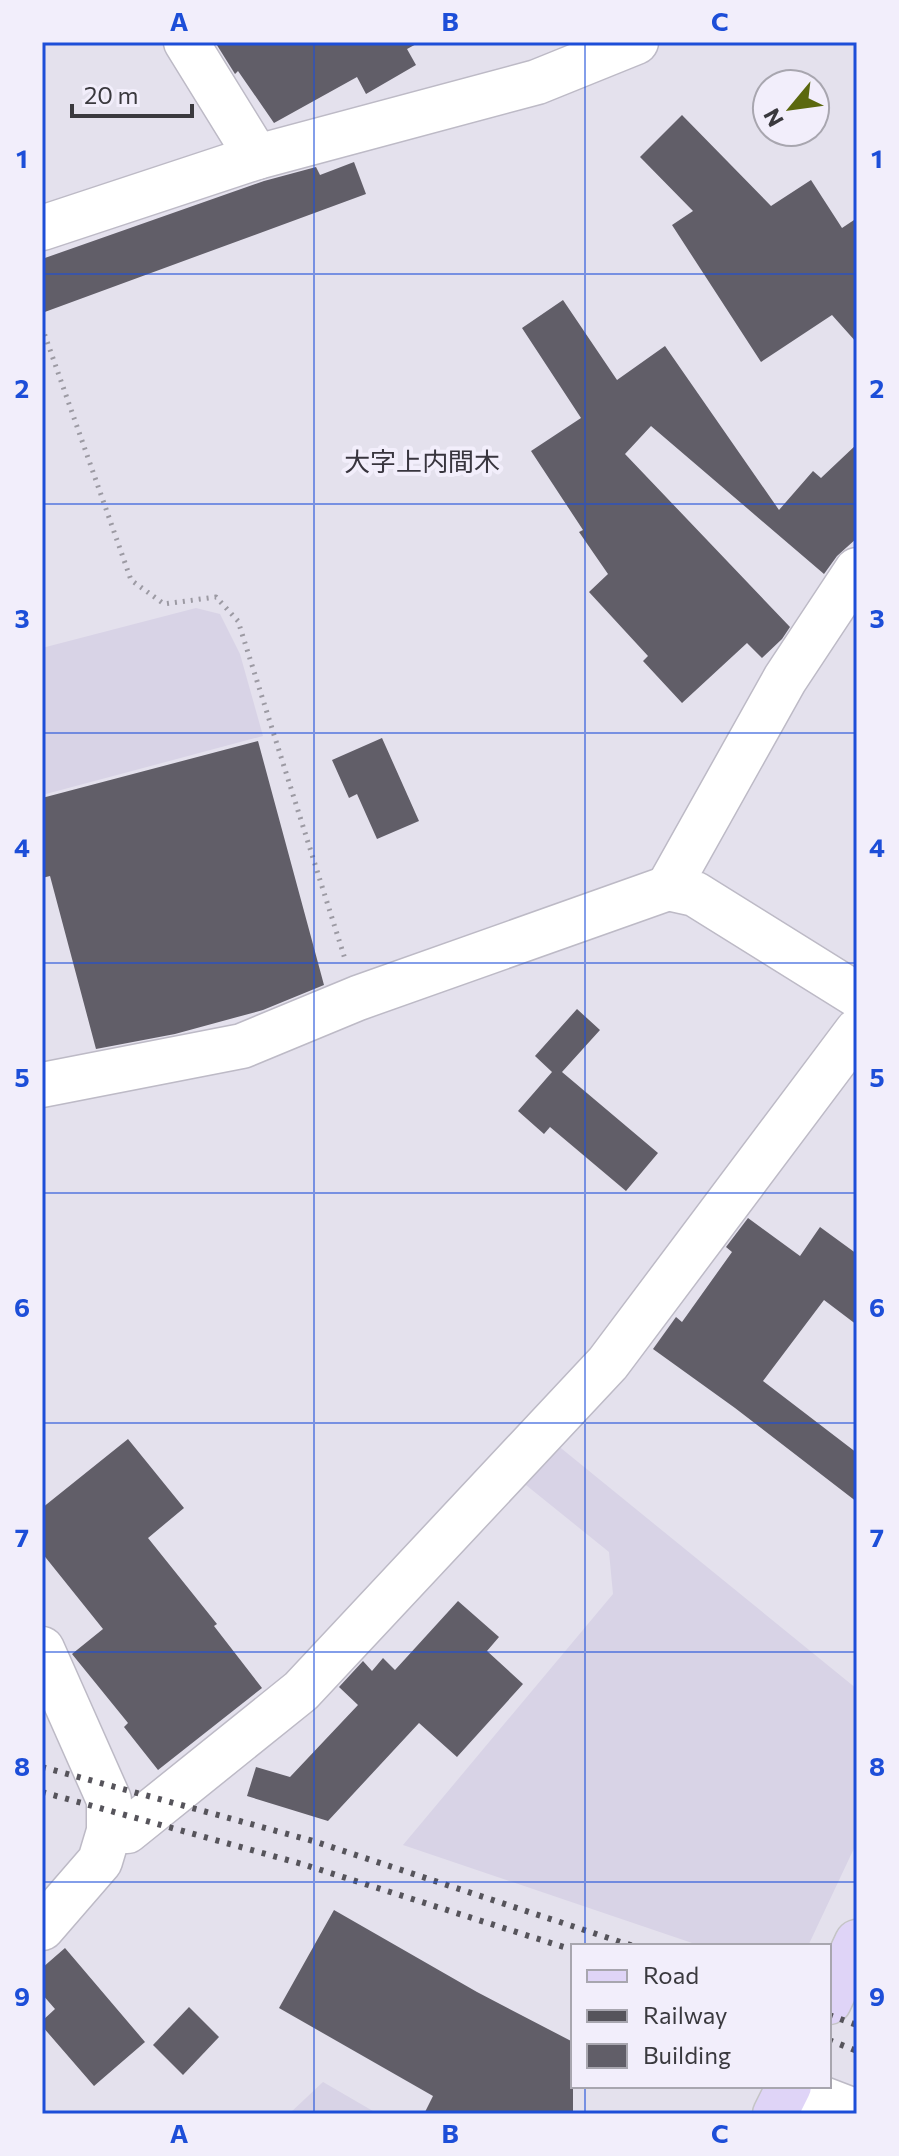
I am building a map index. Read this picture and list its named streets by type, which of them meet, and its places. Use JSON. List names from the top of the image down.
{
  "districts": ["大字上内間木"],
  "legend": ["Road", "Railway", "Building"],
  "scale_bar": "20 m",
  "north": "bottom left",
  "grid": {
    "columns": ["A", "B", "C"],
    "rows": [
      "1",
      "2",
      "3",
      "4",
      "5",
      "6",
      "7",
      "8",
      "9"
    ]
  }
}
